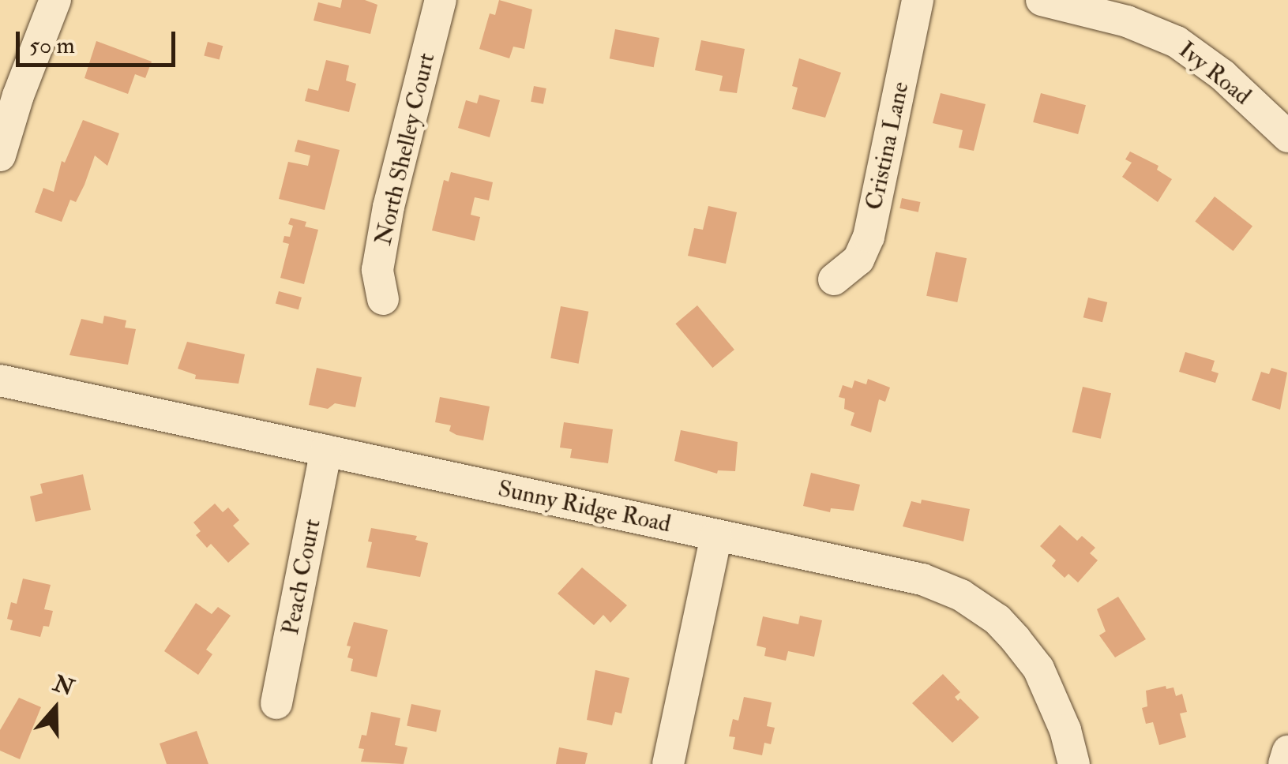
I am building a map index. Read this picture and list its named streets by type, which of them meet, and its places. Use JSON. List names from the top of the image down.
{
  "streets": {
    "street": [
      "Ivy Road",
      "Cristina Lane",
      "North Shelley Court",
      "Sunny Ridge Road",
      "Peach Court"
    ]
  },
  "crossings": [
    ["Sunny Ridge Road", "Peach Court"]
  ],
  "scale_bar": "50 m",
  "north": "top"
}
